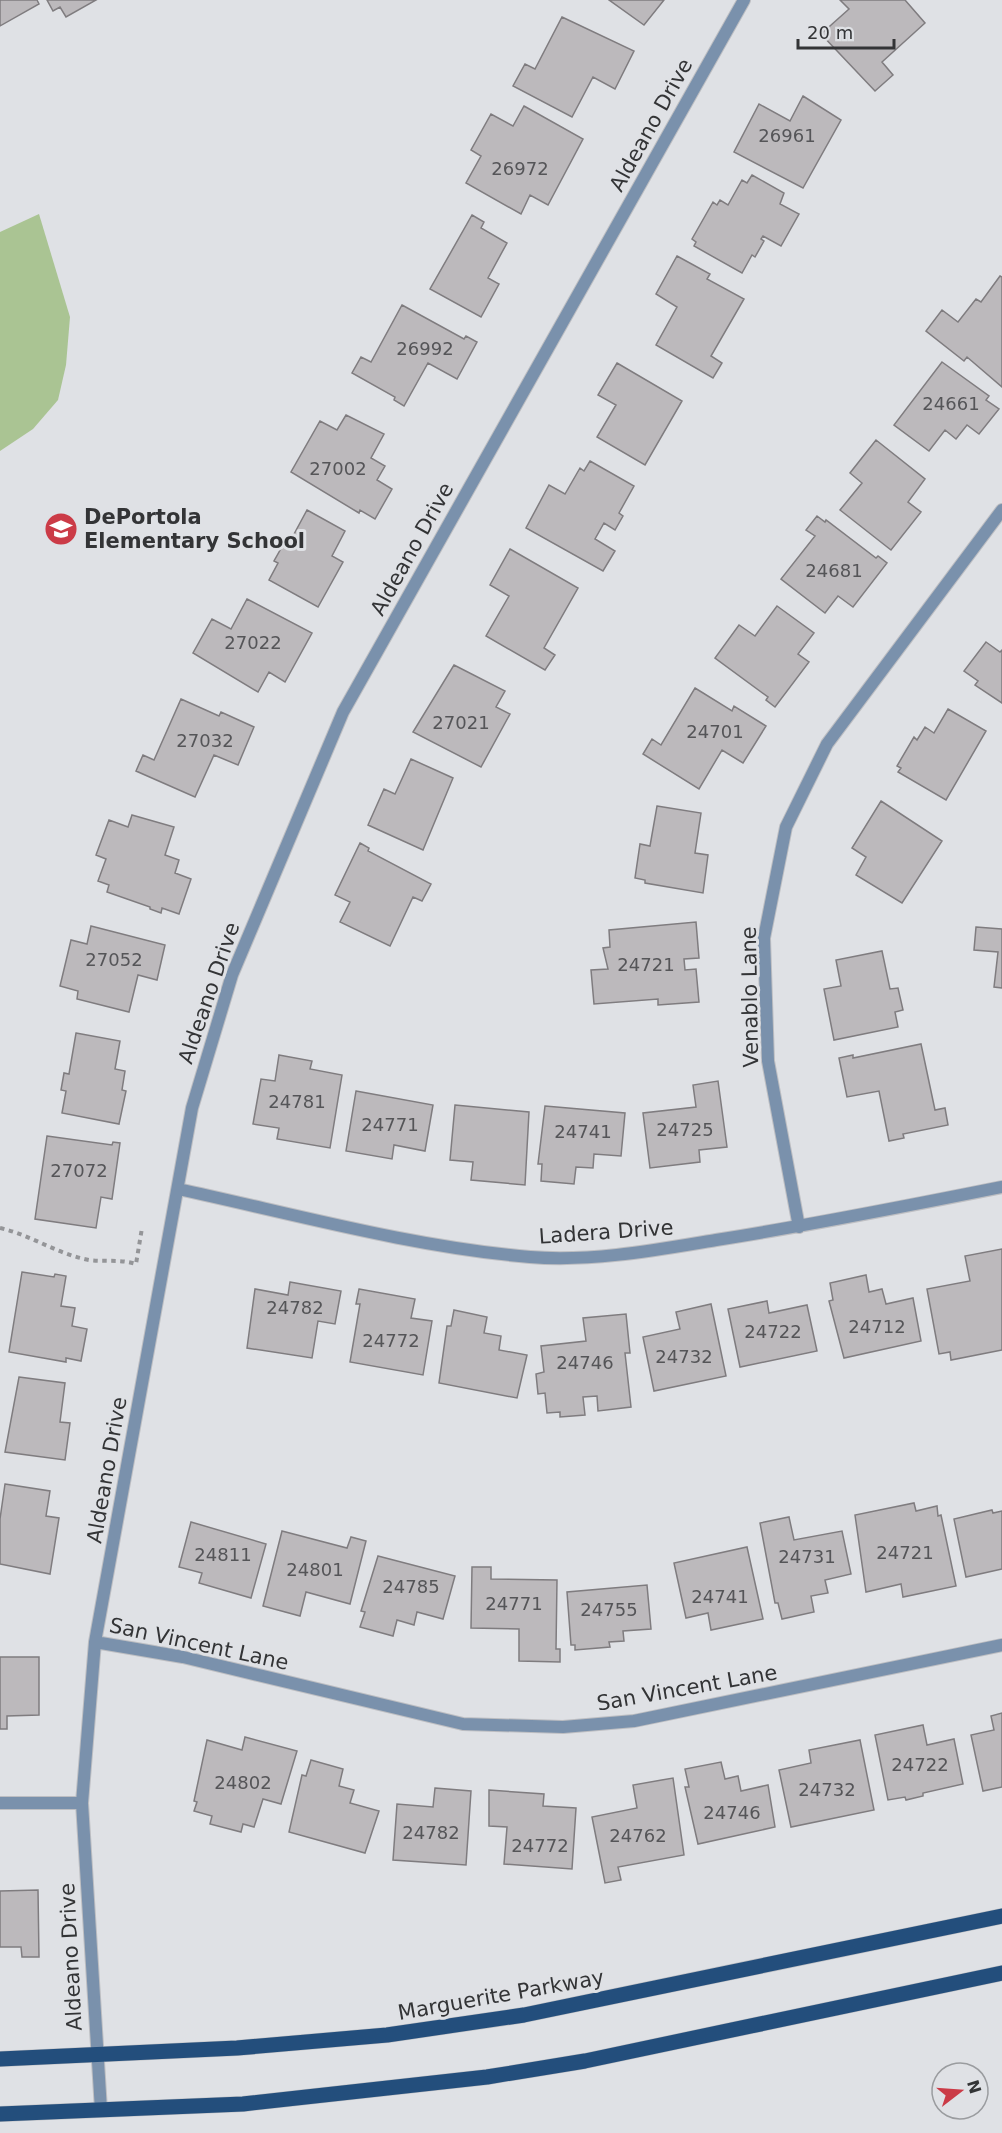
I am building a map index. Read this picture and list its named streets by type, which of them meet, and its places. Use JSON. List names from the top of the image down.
{
  "streets": {
    "main road": ["Marguerite Parkway"],
    "street": [
      "Aldeano Drive",
      "Venablo Lane",
      "Ladera Drive",
      "San Vincent Lane"
    ]
  },
  "crossings": [
    ["Aldeano Drive", "Ladera Drive"],
    ["Aldeano Drive", "San Vincent Lane"],
    ["Aldeano Drive", "Marguerite Parkway"],
    ["Venablo Lane", "Ladera Drive"]
  ],
  "places": {
    "school or university": ["DePortola Elementary School"]
  },
  "house_numbers": [
    "26961",
    "26972",
    "26992",
    "24661",
    "27002",
    "24681",
    "27022",
    "27021",
    "24701",
    "27032",
    "27052",
    "24721",
    "24781",
    "24771",
    "24725",
    "24741",
    "27072",
    "24782",
    "24712",
    "24722",
    "24772",
    "24732",
    "24746",
    "24721",
    "24811",
    "24731",
    "24801",
    "24785",
    "24741",
    "24771",
    "24755",
    "24722",
    "24802",
    "24732",
    "24746",
    "24782",
    "24762",
    "24772"
  ],
  "scale_bar": "20 m",
  "north": "right"
}
